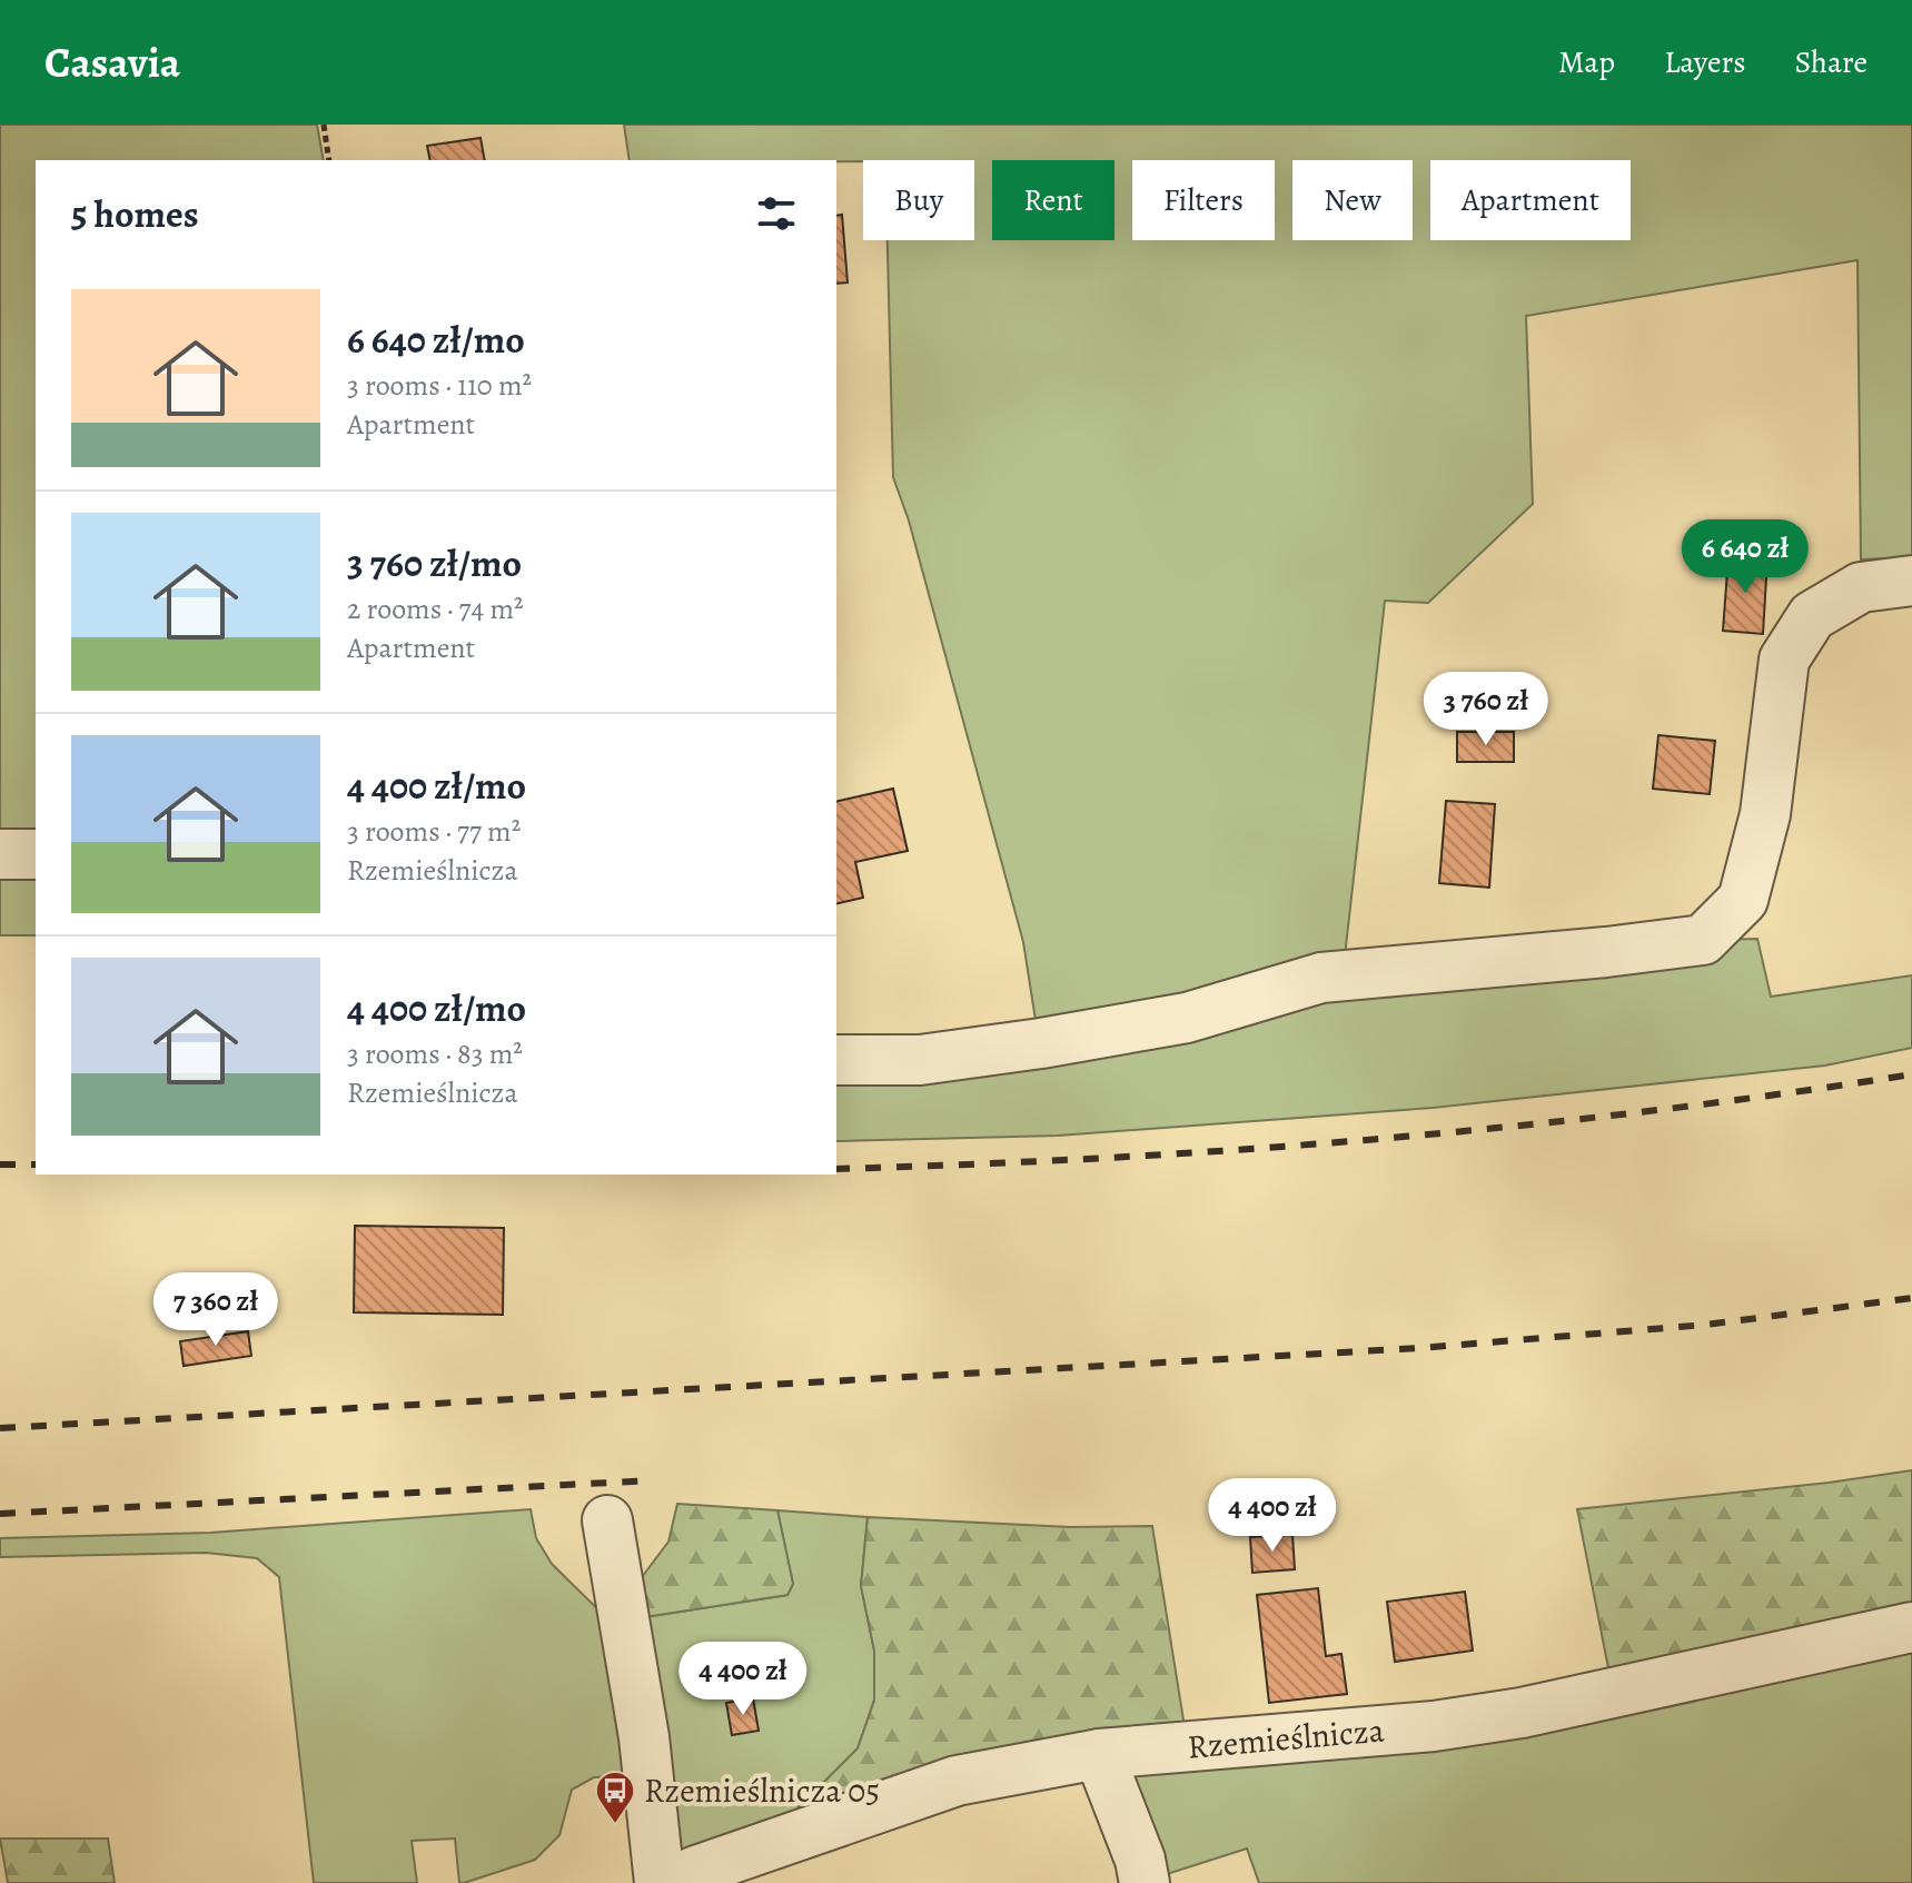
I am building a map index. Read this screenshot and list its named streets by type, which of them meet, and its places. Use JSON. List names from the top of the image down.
{
  "streets": {
    "street": ["Rzemieślnicza"]
  },
  "places": {
    "bus stop": ["Rzemieślnicza 05"]
  },
  "page": {
    "header": "Casavia",
    "nav": ["Map", "Layers", "Share"],
    "chip": [
      "Buy",
      "Rent",
      "Filters",
      "New",
      "Apartment"
    ],
    "heading": "5 homes",
    "list": [
      {
        "name": "6 640 zł/mo",
        "note": "3 rooms · 110 m² · Apartment"
      },
      {
        "name": "3 760 zł/mo",
        "note": "2 rooms · 74 m² · Apartment"
      },
      {
        "name": "4 400 zł/mo",
        "note": "3 rooms · 77 m² · Rzemieślnicza"
      },
      {
        "name": "4 400 zł/mo",
        "note": "3 rooms · 83 m² · Rzemieślnicza"
      }
    ],
    "price": [
      "6 640 zł",
      "3 760 zł",
      "7 360 zł",
      "4 400 zł",
      "4 400 zł"
    ]
  }
}
